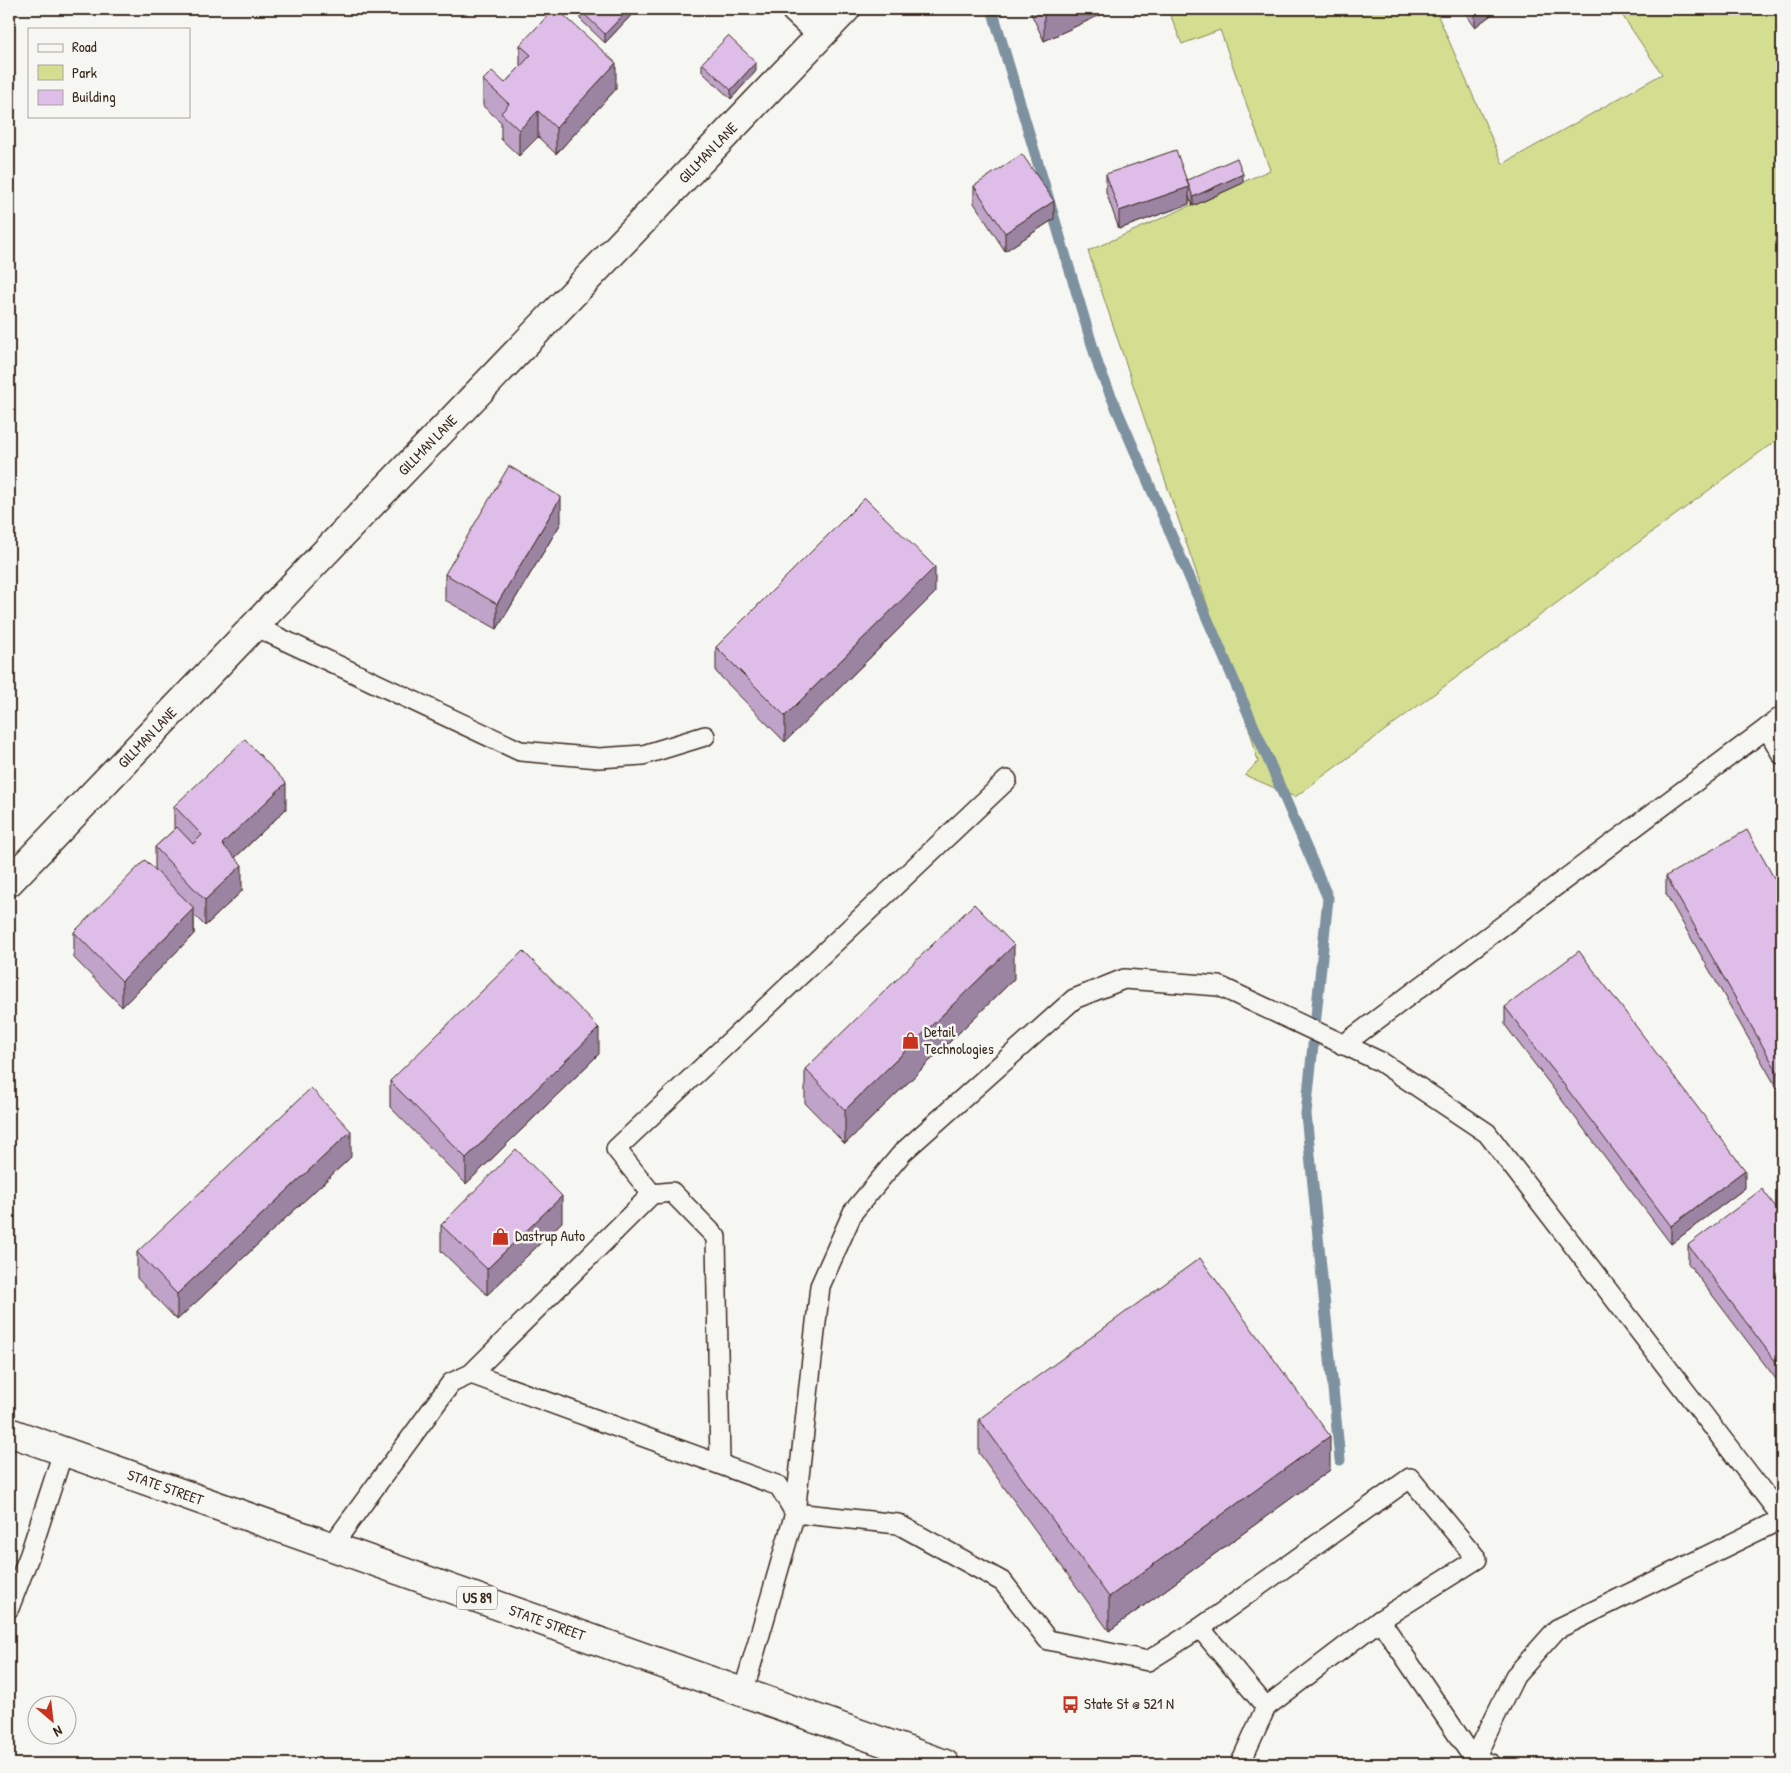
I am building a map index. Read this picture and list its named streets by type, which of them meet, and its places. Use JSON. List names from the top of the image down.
{
  "streets": {
    "street": ["GILLMAN LANE", "STATE STREET", "US 89"]
  },
  "places": {
    "shop": ["Detail Technologies", "Dastrup Auto"],
    "bus stop": ["State St @ 521 N"]
  },
  "legend": ["Road", "Park", "Building"],
  "north": "bottom right"
}
